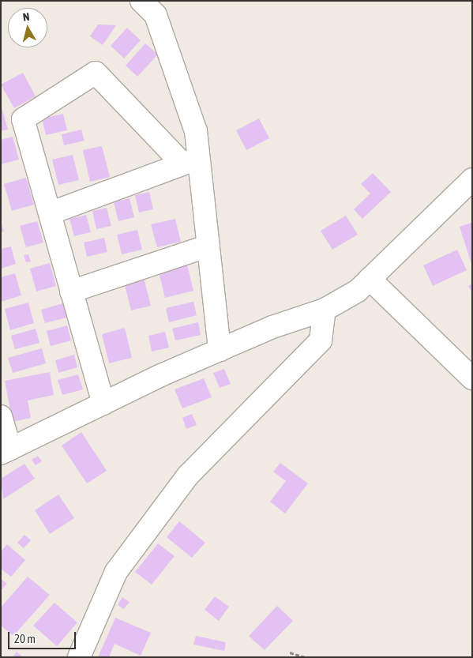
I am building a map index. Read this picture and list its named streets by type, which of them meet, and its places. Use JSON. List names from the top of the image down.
{
  "scale_bar": "20 m",
  "north": "top"
}
